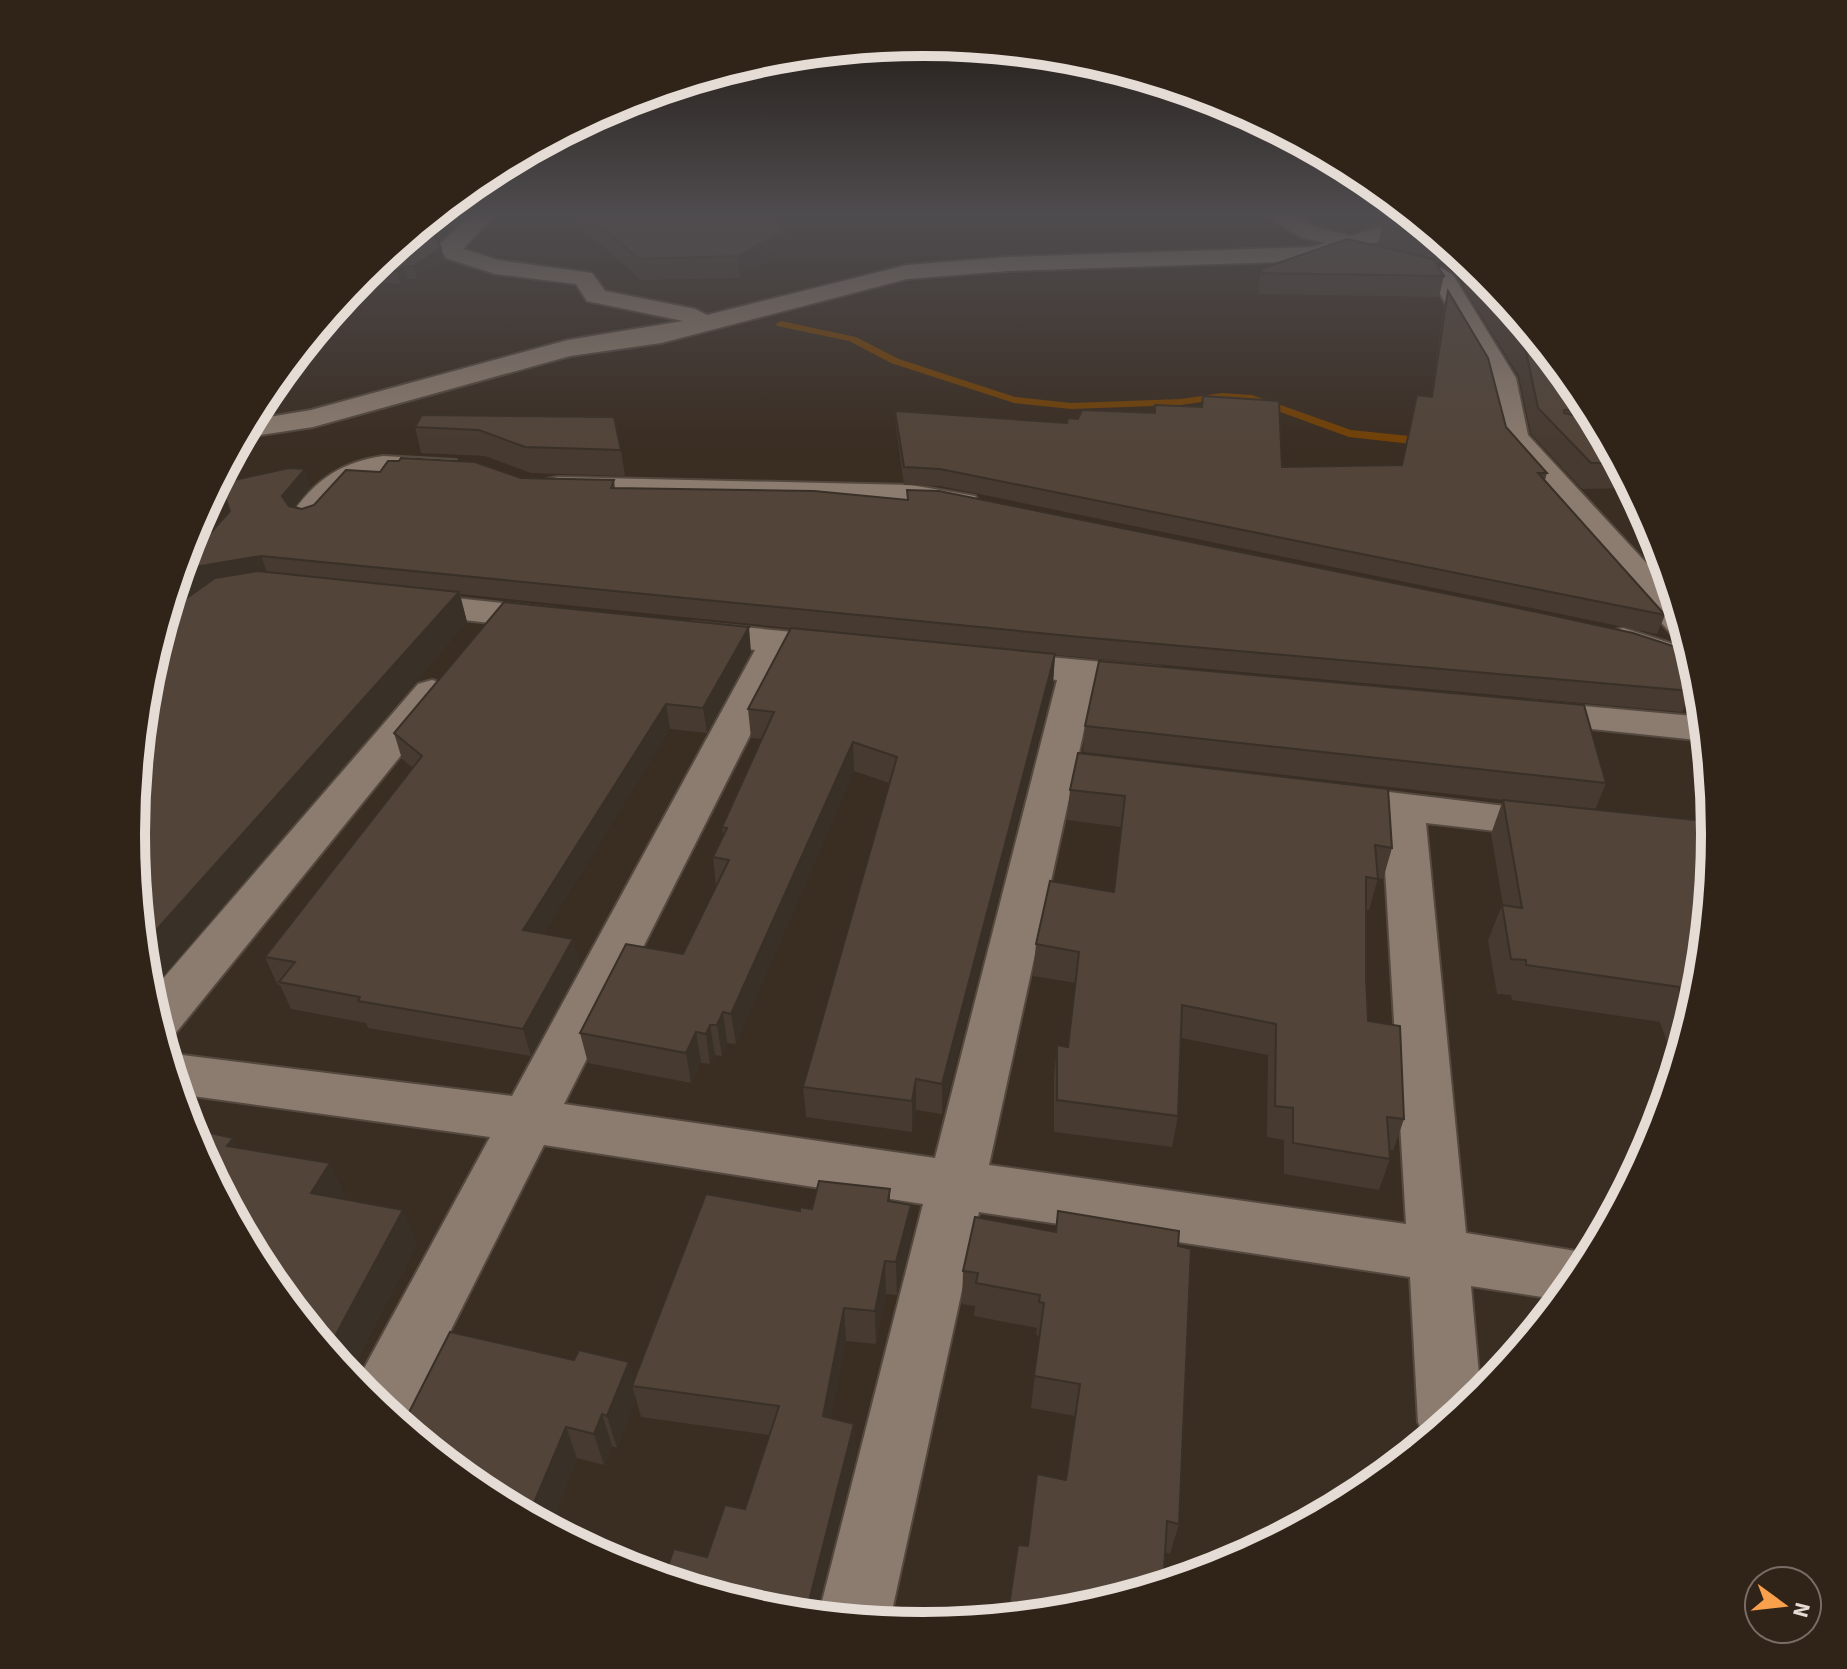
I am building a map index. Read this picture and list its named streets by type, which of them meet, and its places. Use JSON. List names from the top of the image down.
{
  "north": "right"
}
